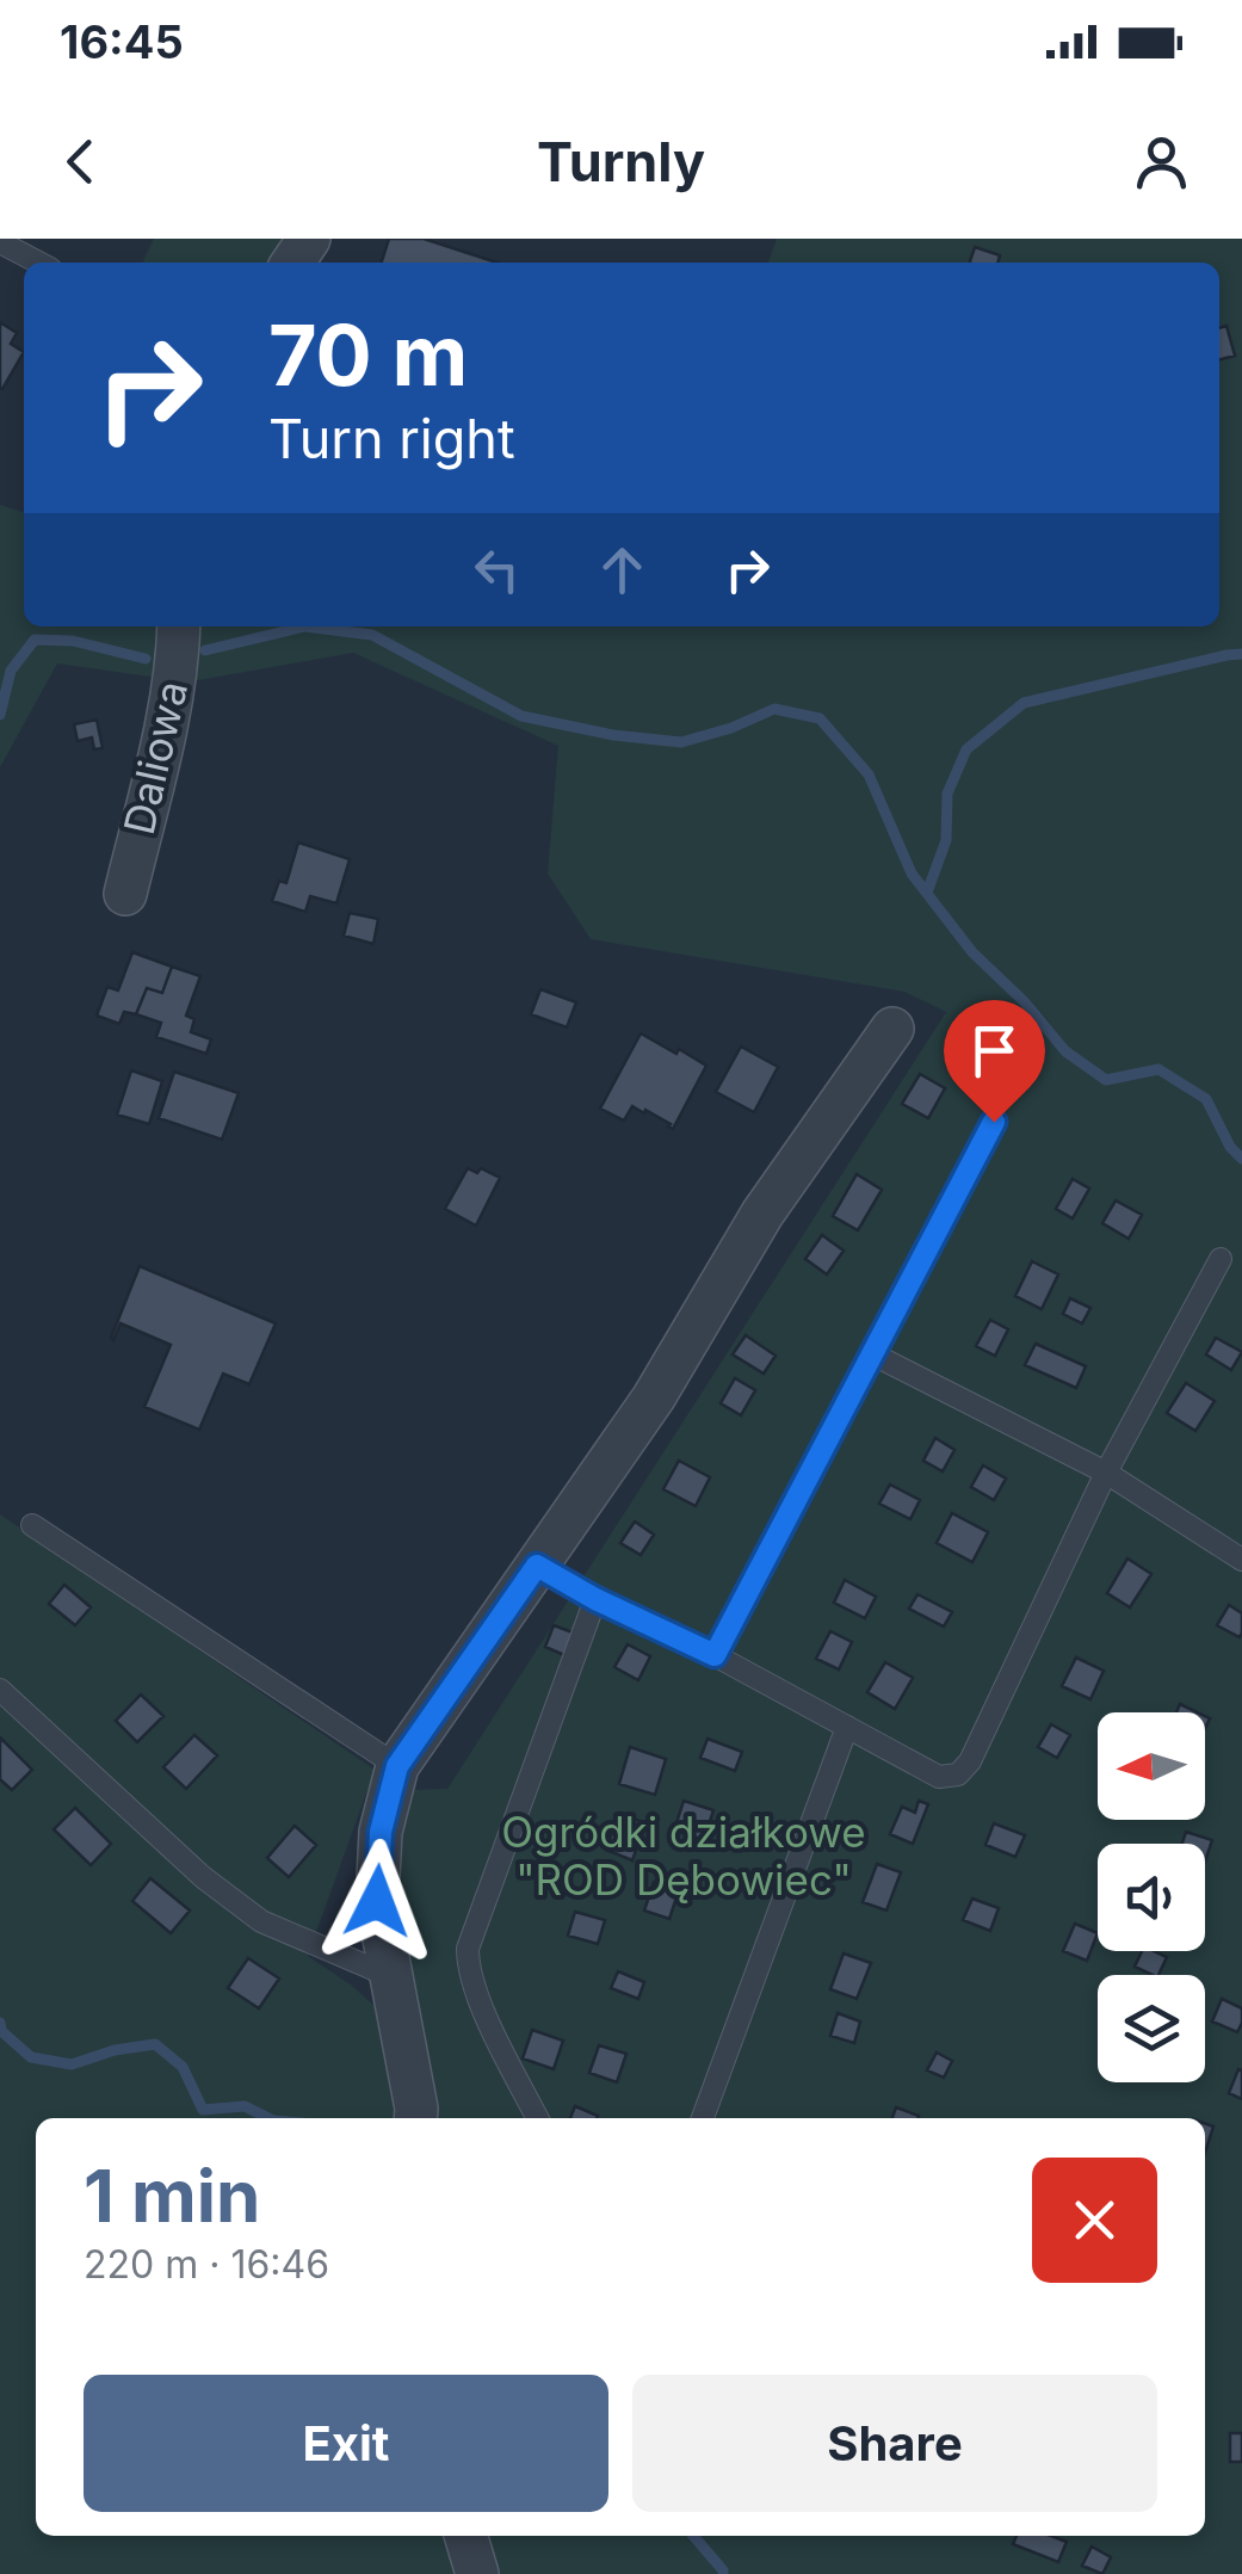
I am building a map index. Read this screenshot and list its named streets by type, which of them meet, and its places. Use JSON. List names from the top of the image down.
{
  "streets": {
    "street": ["Daliowa"]
  },
  "parks": ["Ogródki działkowe \"ROD Dębowiec\""],
  "north": "left",
  "page": {
    "status": "16:45",
    "header": "Turnly",
    "turn": ["70 m", "Turn right"],
    "heading": ["1 min", "220 m · 16:46"],
    "buttons": ["Exit", "Share"]
  }
}
